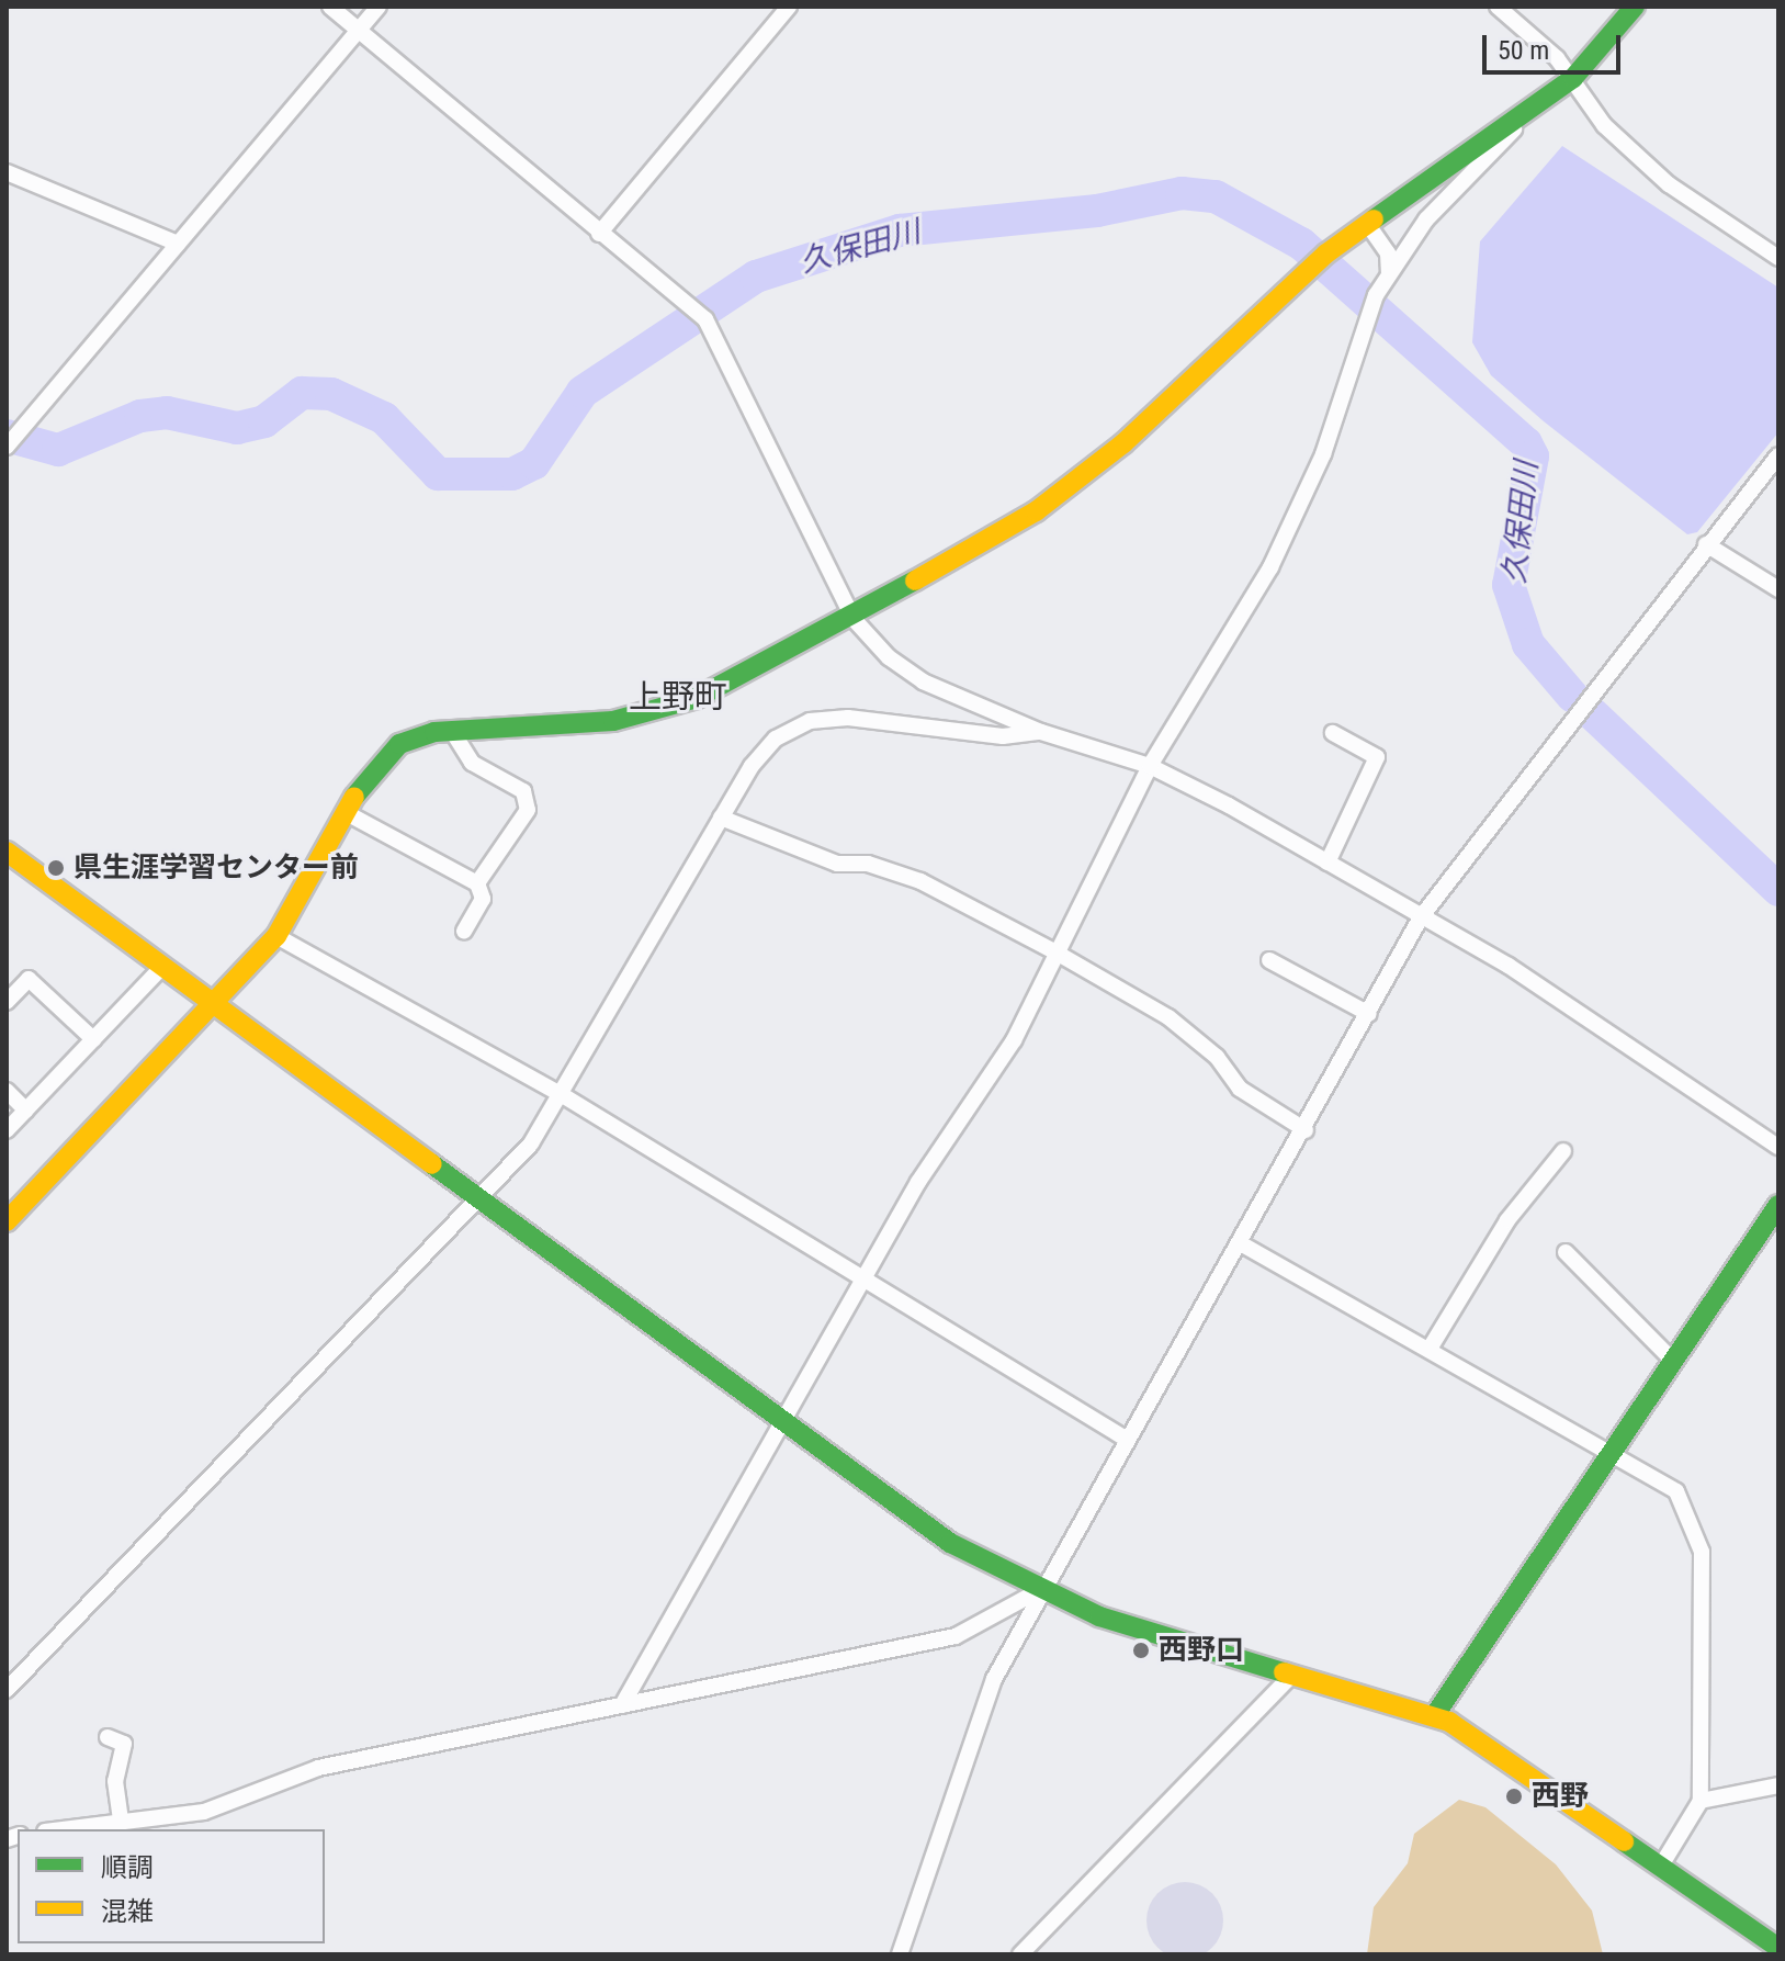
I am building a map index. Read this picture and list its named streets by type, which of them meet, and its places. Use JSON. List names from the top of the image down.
{
  "districts": ["上野町"],
  "water": ["久保田川"],
  "places": ["県生涯学習センター前", "西野口", "西野"],
  "legend": ["順調", "混雑"],
  "scale_bar": "50 m"
}
